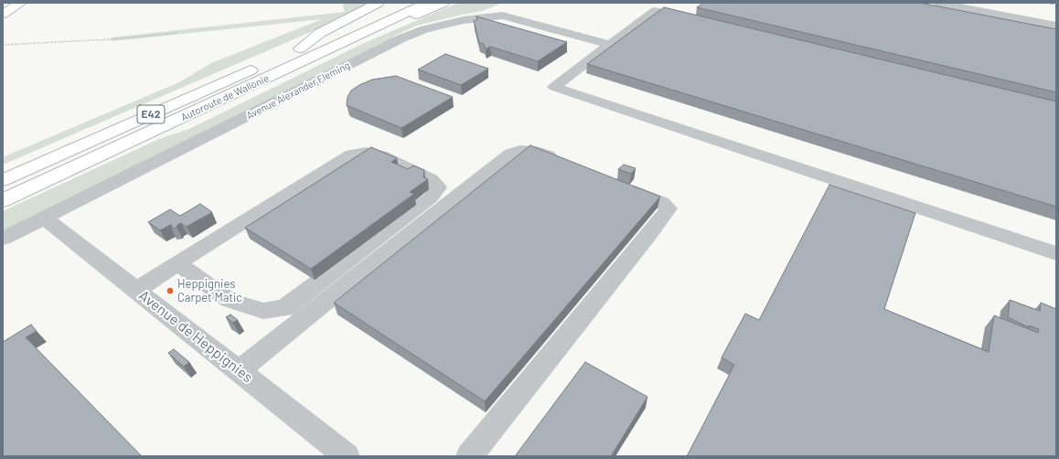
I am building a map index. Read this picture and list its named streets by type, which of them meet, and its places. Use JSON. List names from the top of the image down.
{
  "streets": {
    "main road": ["Autoroute de Wallonie", "E42"],
    "street": ["Avenue Alexander Fleming", "Avenue de Heppignies"]
  },
  "crossings": [
    ["Avenue Alexander Fleming", "Avenue de Heppignies"]
  ],
  "places": ["Heppignies Carpet Matic"]
}
